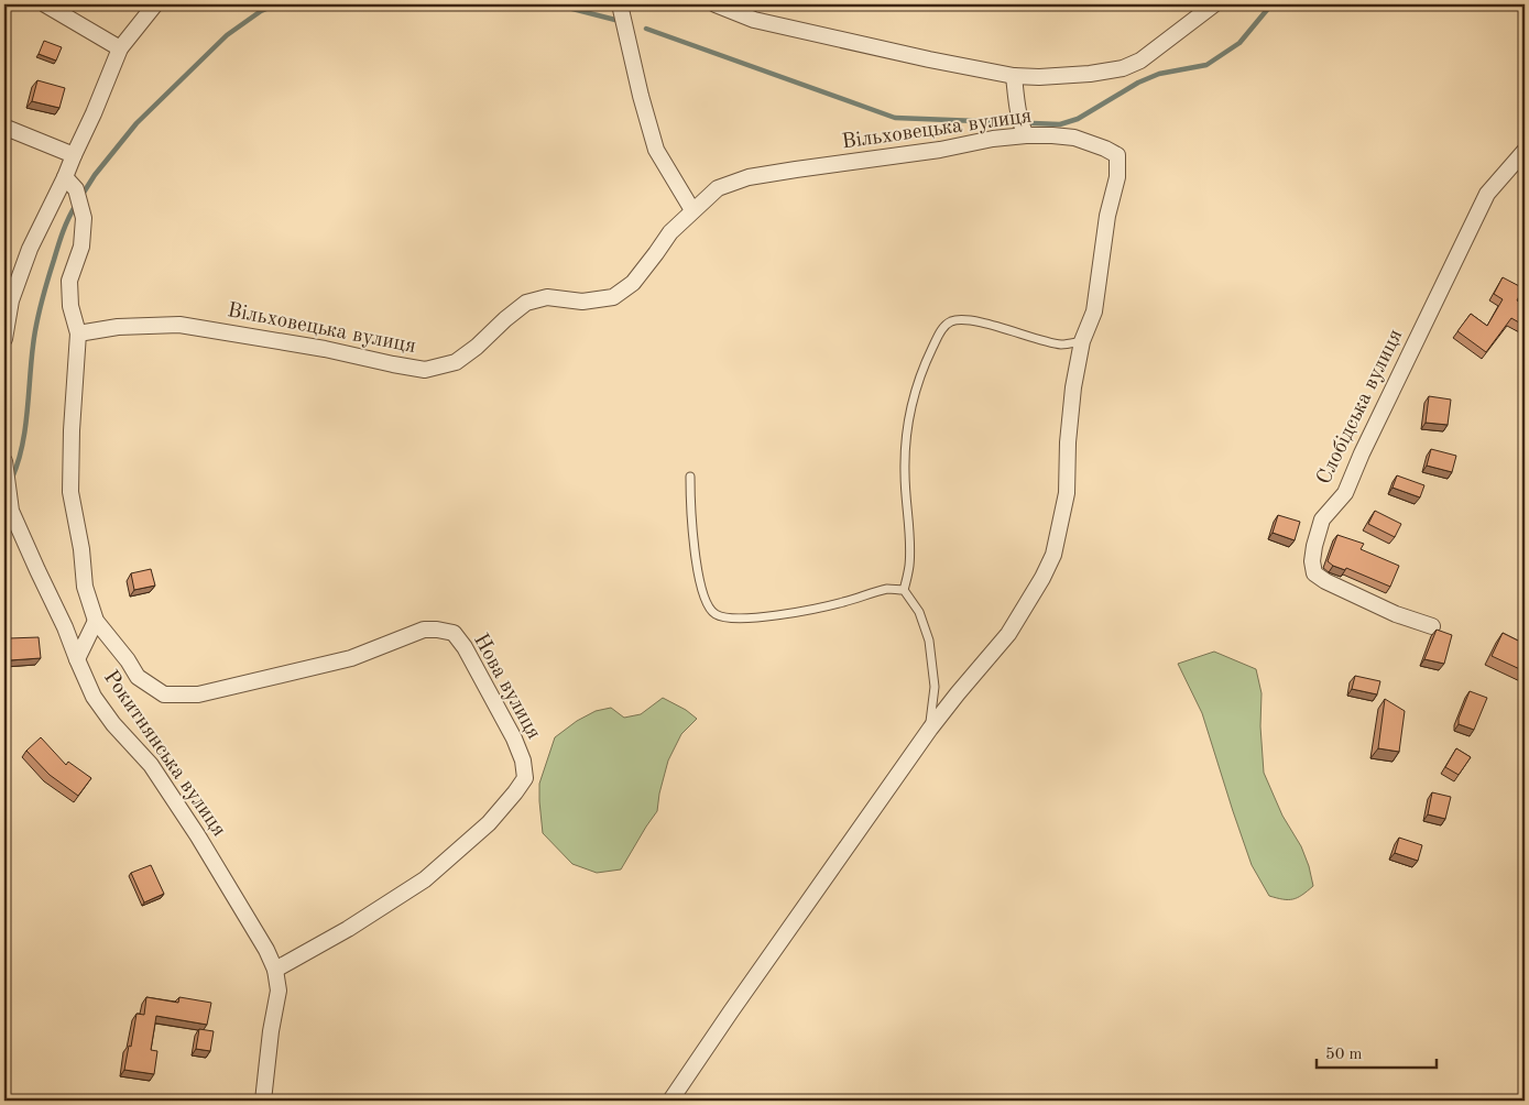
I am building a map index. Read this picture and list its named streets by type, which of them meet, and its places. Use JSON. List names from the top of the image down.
{
  "streets": {
    "street": [
      "Вільховецька вулиця",
      "Слобідська вулиця",
      "Нова вулиця",
      "Рокитнянська вулиця"
    ]
  },
  "crossings": [
    ["Нова вулиця", "Рокитнянська вулиця"]
  ],
  "scale_bar": "50 m"
}
